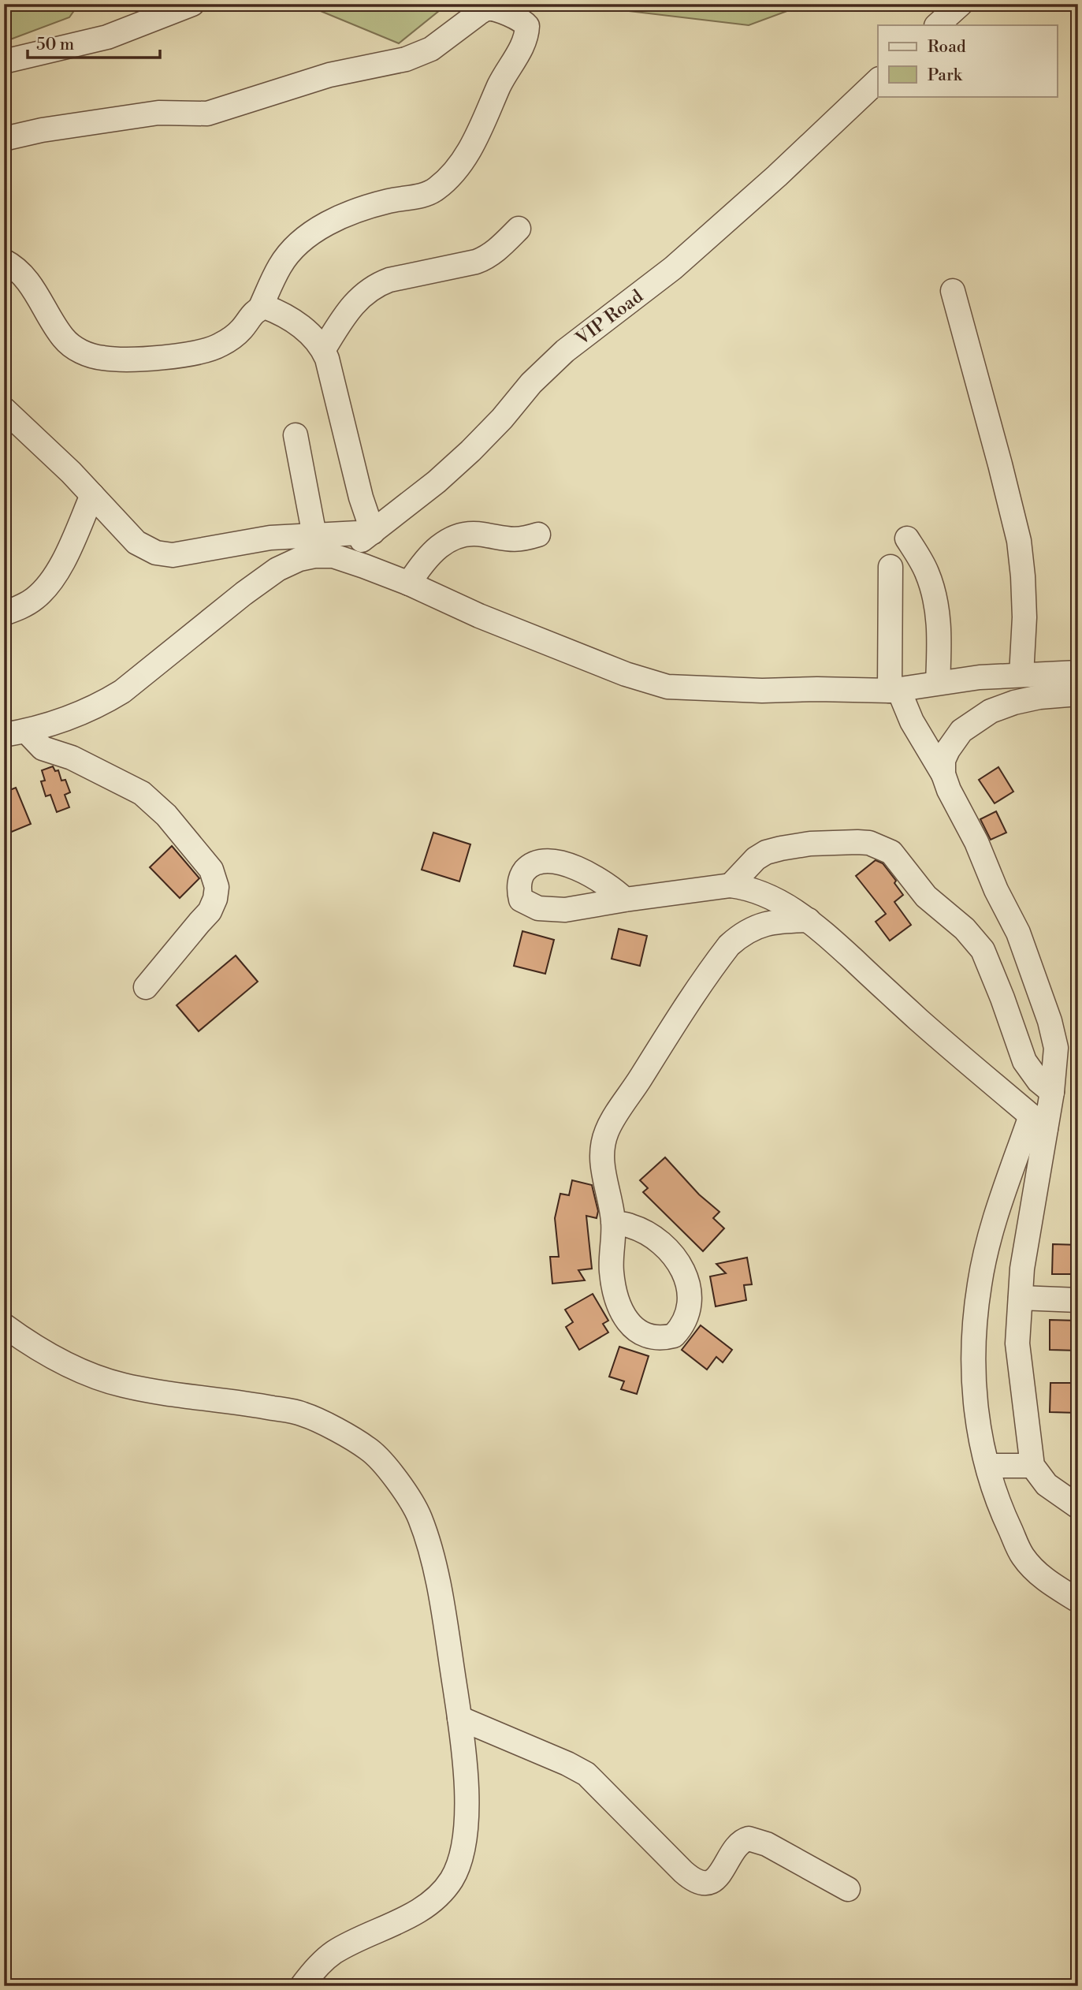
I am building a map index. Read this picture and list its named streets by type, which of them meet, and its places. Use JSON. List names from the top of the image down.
{
  "streets": {
    "street": ["VIP Road"]
  },
  "legend": ["Road", "Park"],
  "scale_bar": "50 m"
}
